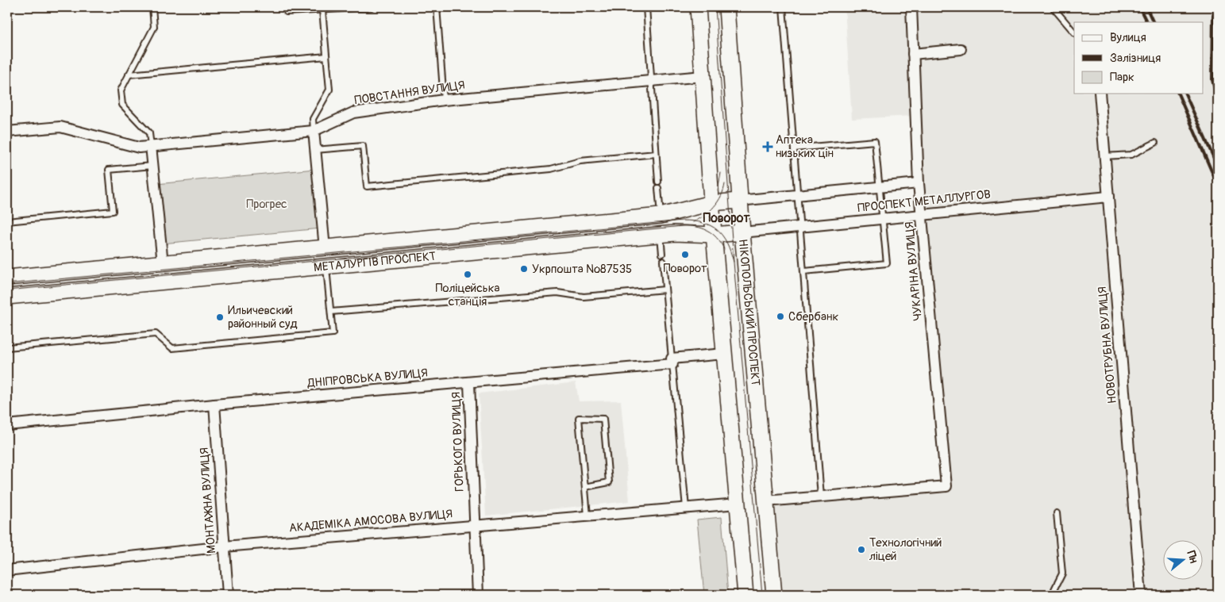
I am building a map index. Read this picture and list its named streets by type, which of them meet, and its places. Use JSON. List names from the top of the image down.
{
  "streets": {
    "main road": ["МЕТАЛУРГІВ ПРОСПЕКТ", "НІКОПОЛЬСЬКИЙ ПРОСПЕКТ"],
    "street": [
      "ПОВСТАННЯ ВУЛИЦЯ",
      "ПРОСПЕКТ МЕТАЛЛУРГОВ",
      "ЧУКАРІНА ВУЛИЦЯ",
      "НОВОТРУБНА ВУЛИЦЯ",
      "ДНІПРОВСЬКА ВУЛИЦЯ",
      "ГОРЬКОГО ВУЛИЦЯ",
      "МОНТАЖНА ВУЛИЦЯ",
      "АКАДЕМІКА АМОСОВА ВУЛИЦЯ"
    ]
  },
  "crossings": [
    ["ПРОСПЕКТ МЕТАЛЛУРГОВ", "МЕТАЛУРГІВ ПРОСПЕКТ"],
    ["ПРОСПЕКТ МЕТАЛЛУРГОВ", "ЧУКАРІНА ВУЛИЦЯ"],
    ["ПРОСПЕКТ МЕТАЛЛУРГОВ", "НІКОПОЛЬСЬКИЙ ПРОСПЕКТ"],
    ["ПРОСПЕКТ МЕТАЛЛУРГОВ", "НОВОТРУБНА ВУЛИЦЯ"],
    ["МЕТАЛУРГІВ ПРОСПЕКТ", "НІКОПОЛЬСЬКИЙ ПРОСПЕКТ"],
    ["ДНІПРОВСЬКА ВУЛИЦЯ", "ГОРЬКОГО ВУЛИЦЯ"],
    ["ДНІПРОВСЬКА ВУЛИЦЯ", "МОНТАЖНА ВУЛИЦЯ"],
    ["ГОРЬКОГО ВУЛИЦЯ", "АКАДЕМІКА АМОСОВА ВУЛИЦЯ"],
    ["МОНТАЖНА ВУЛИЦЯ", "АКАДЕМІКА АМОСОВА ВУЛИЦЯ"]
  ],
  "districts": ["Поворот"],
  "parks": ["Прогрес"],
  "places": {
    "health": ["Аптека низьких цін"],
    "other": [
      "Поворот",
      "Укрпошта №87535",
      "Поліцейська станція",
      "Сбербанк",
      "Ильичевский районный суд",
      "Технологічний ліцей"
    ]
  },
  "legend": ["Вулиця", "Залізниця", "Парк"],
  "north": "right"
}
